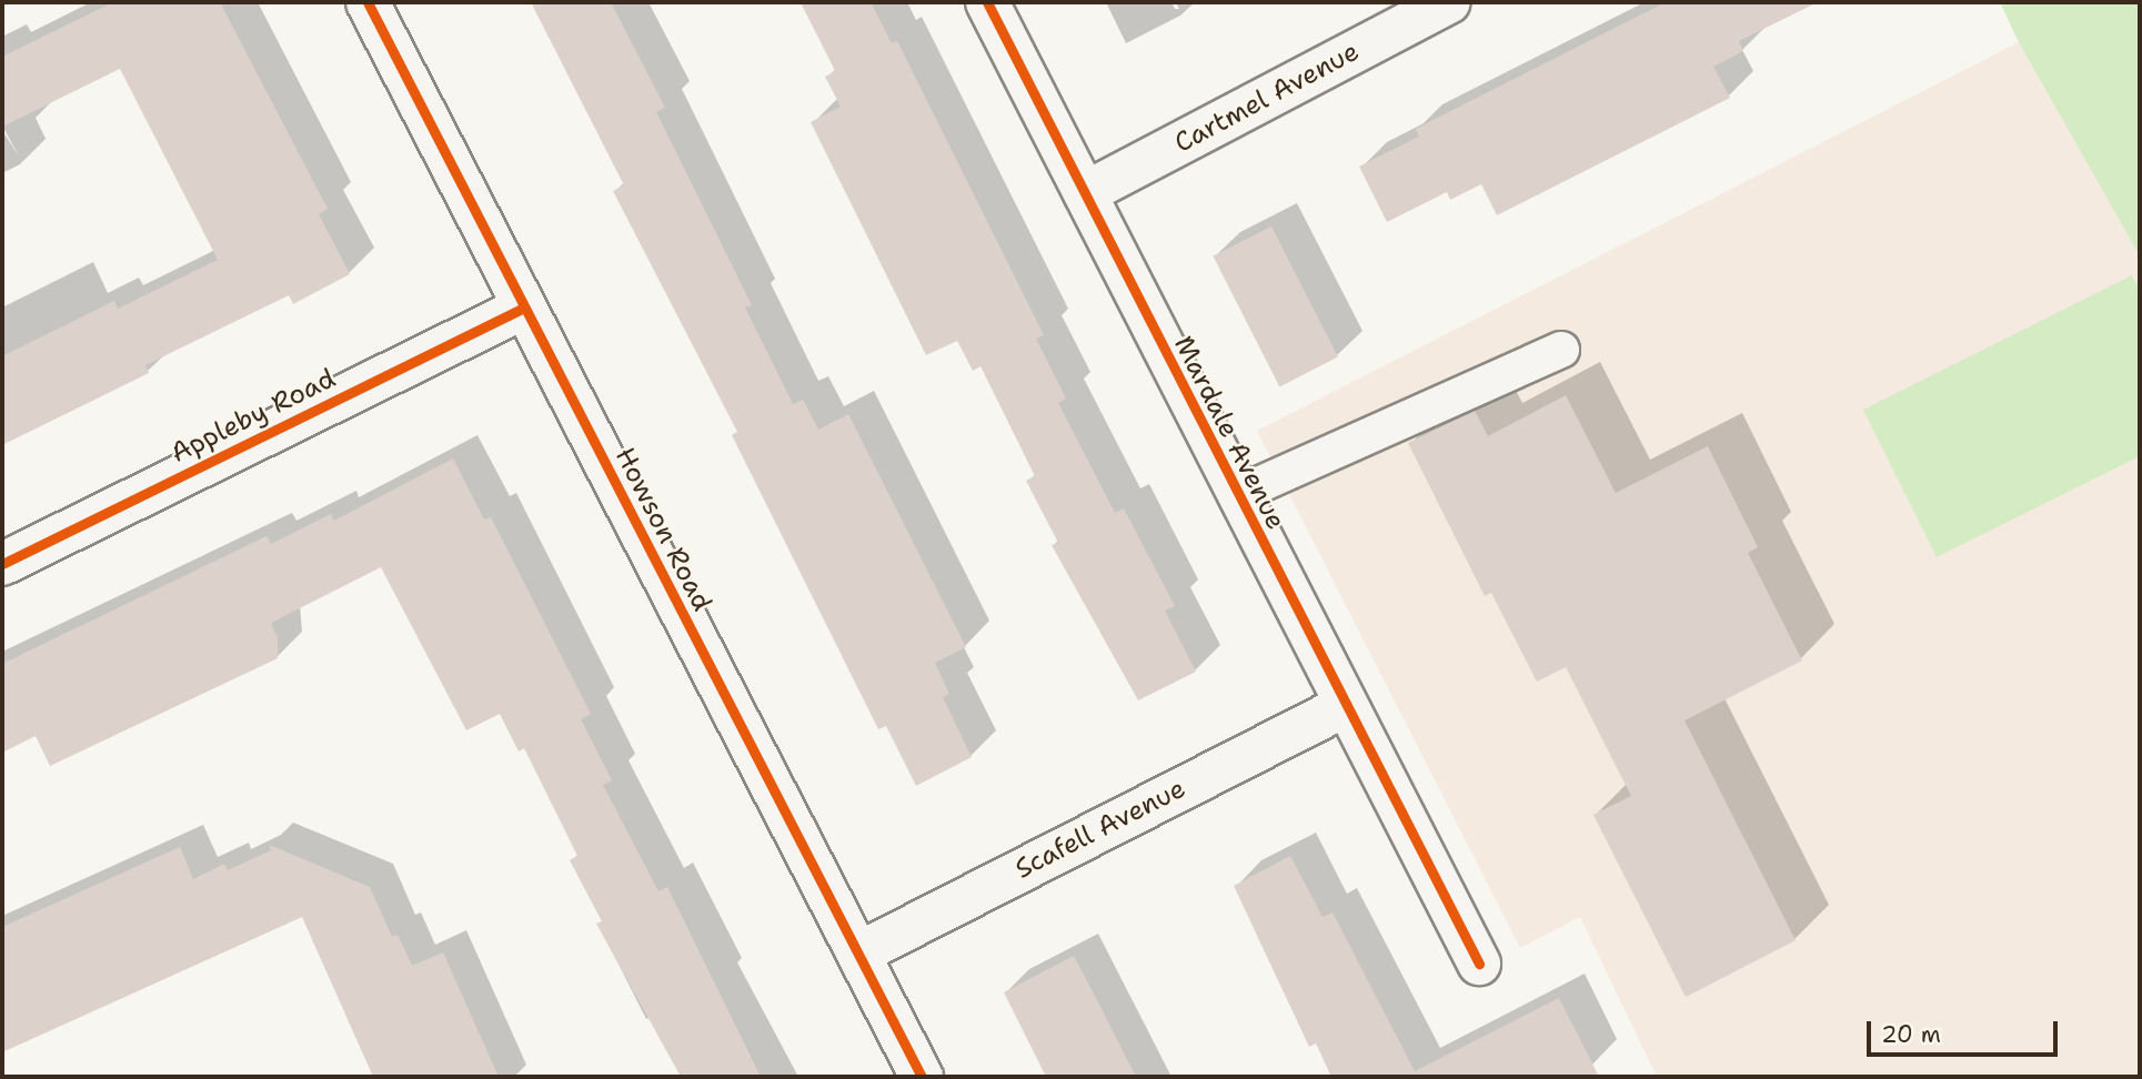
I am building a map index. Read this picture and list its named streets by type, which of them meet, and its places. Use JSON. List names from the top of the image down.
{
  "streets": {
    "street": [
      "Cartmel Avenue",
      "Appleby Road",
      "Mardale Avenue",
      "Howson Road",
      "Scafell Avenue"
    ]
  },
  "crossings": [
    ["Cartmel Avenue", "Mardale Avenue"],
    ["Appleby Road", "Howson Road"],
    ["Mardale Avenue", "Scafell Avenue"],
    ["Howson Road", "Scafell Avenue"]
  ],
  "scale_bar": "20 m"
}
